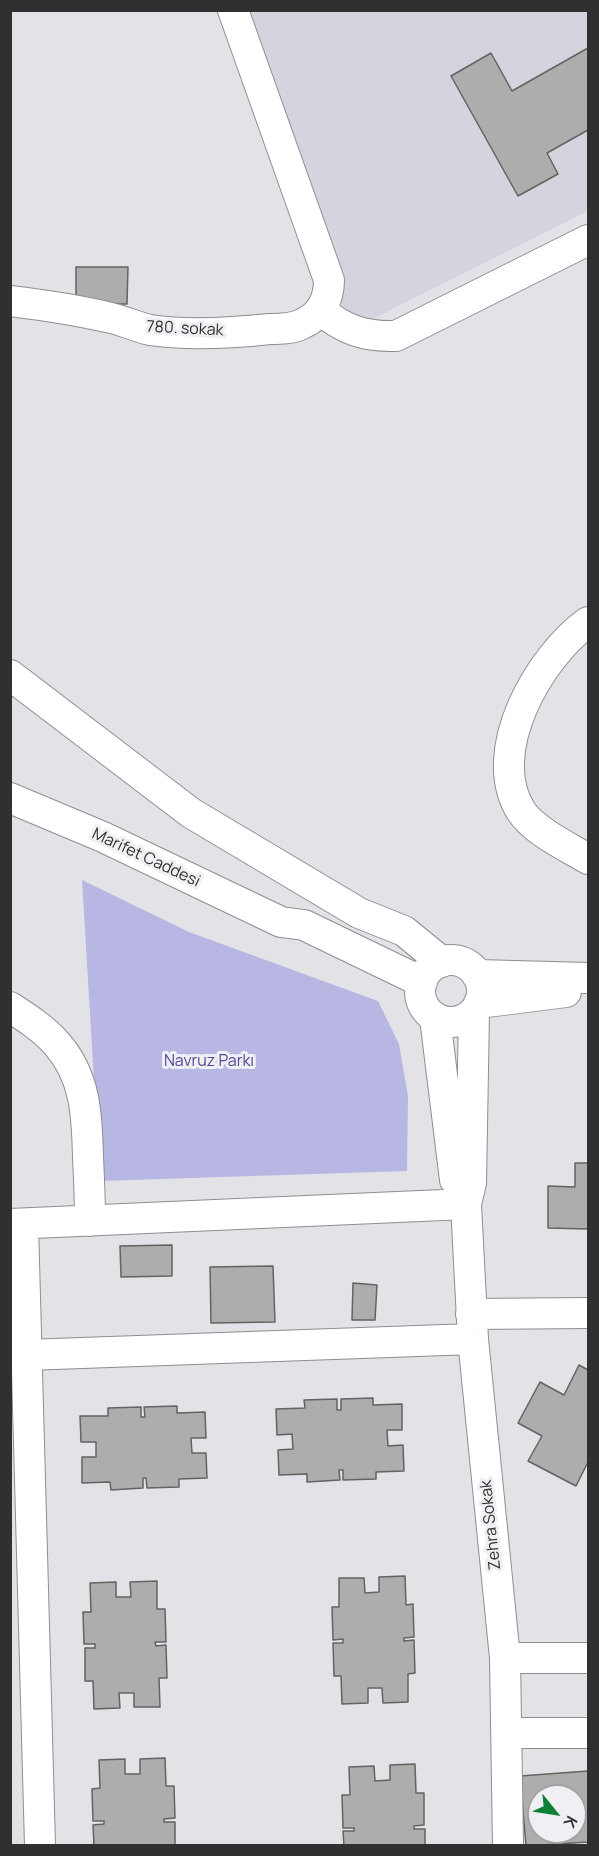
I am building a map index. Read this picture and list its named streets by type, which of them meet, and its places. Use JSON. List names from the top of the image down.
{
  "streets": {
    "street": ["780. sokak", "Marifet Caddesi", "Zehra Sokak"]
  },
  "parks": ["Navruz Parkı"],
  "north": "bottom right"
}
